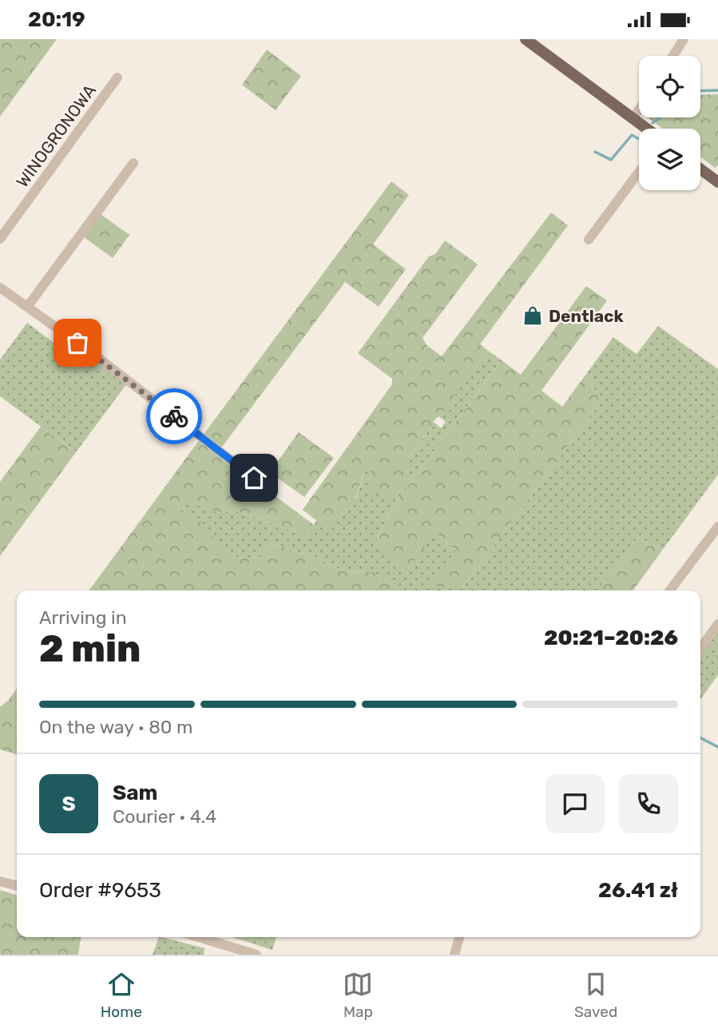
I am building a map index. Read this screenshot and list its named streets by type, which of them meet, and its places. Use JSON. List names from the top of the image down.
{
  "streets": {
    "street": ["WINOGRONOWA"]
  },
  "places": {
    "shop": ["Dentlack"]
  },
  "page": {
    "status": "20:19",
    "heading": ["2 min", "Arriving in", "20:21–20:26"],
    "panel": [
      "Sam",
      "Courier · 4.4",
      "Order #9653",
      "26.41 zł"
    ],
    "bar": "On the way · 80 m",
    "round": "S",
    "tabs": ["Home", "Map", "Saved"]
  }
}
